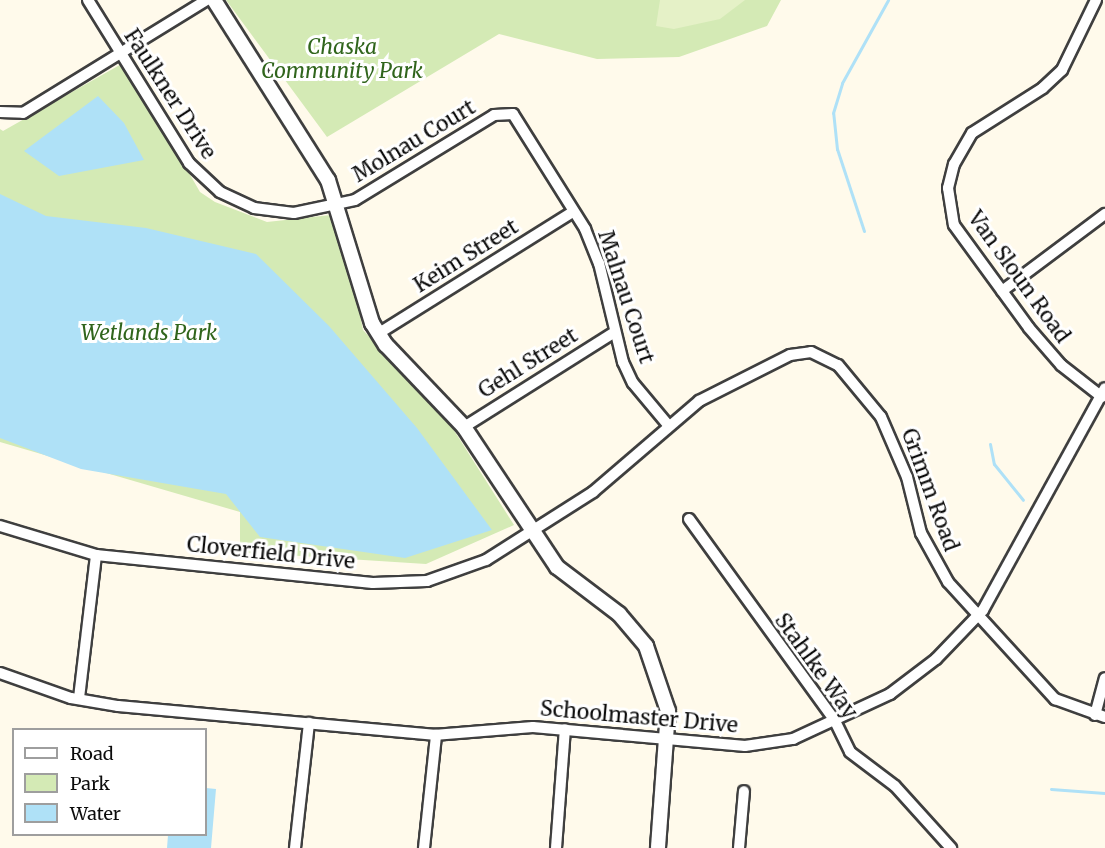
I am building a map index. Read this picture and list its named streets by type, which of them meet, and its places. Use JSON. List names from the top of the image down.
{
  "streets": {
    "street": [
      "Faulkner Drive",
      "Molnau Court",
      "Keim Street",
      "Van Sloun Road",
      "Malnau Court",
      "Gehl Street",
      "Grimm Road",
      "Cloverfield Drive",
      "Stahlke Way",
      "Schoolmaster Drive"
    ]
  },
  "crossings": [
    ["Faulkner Drive", "Molnau Court"],
    ["Molnau Court", "Malnau Court"],
    ["Keim Street", "Malnau Court"],
    ["Van Sloun Road", "Schoolmaster Drive"],
    ["Malnau Court", "Gehl Street"],
    ["Malnau Court", "Grimm Road"],
    ["Grimm Road", "Cloverfield Drive"],
    ["Grimm Road", "Schoolmaster Drive"],
    ["Stahlke Way", "Schoolmaster Drive"]
  ],
  "parks": ["Chaska Community Park", "Wetlands Park"],
  "legend": ["Road", "Park", "Water"]
}
